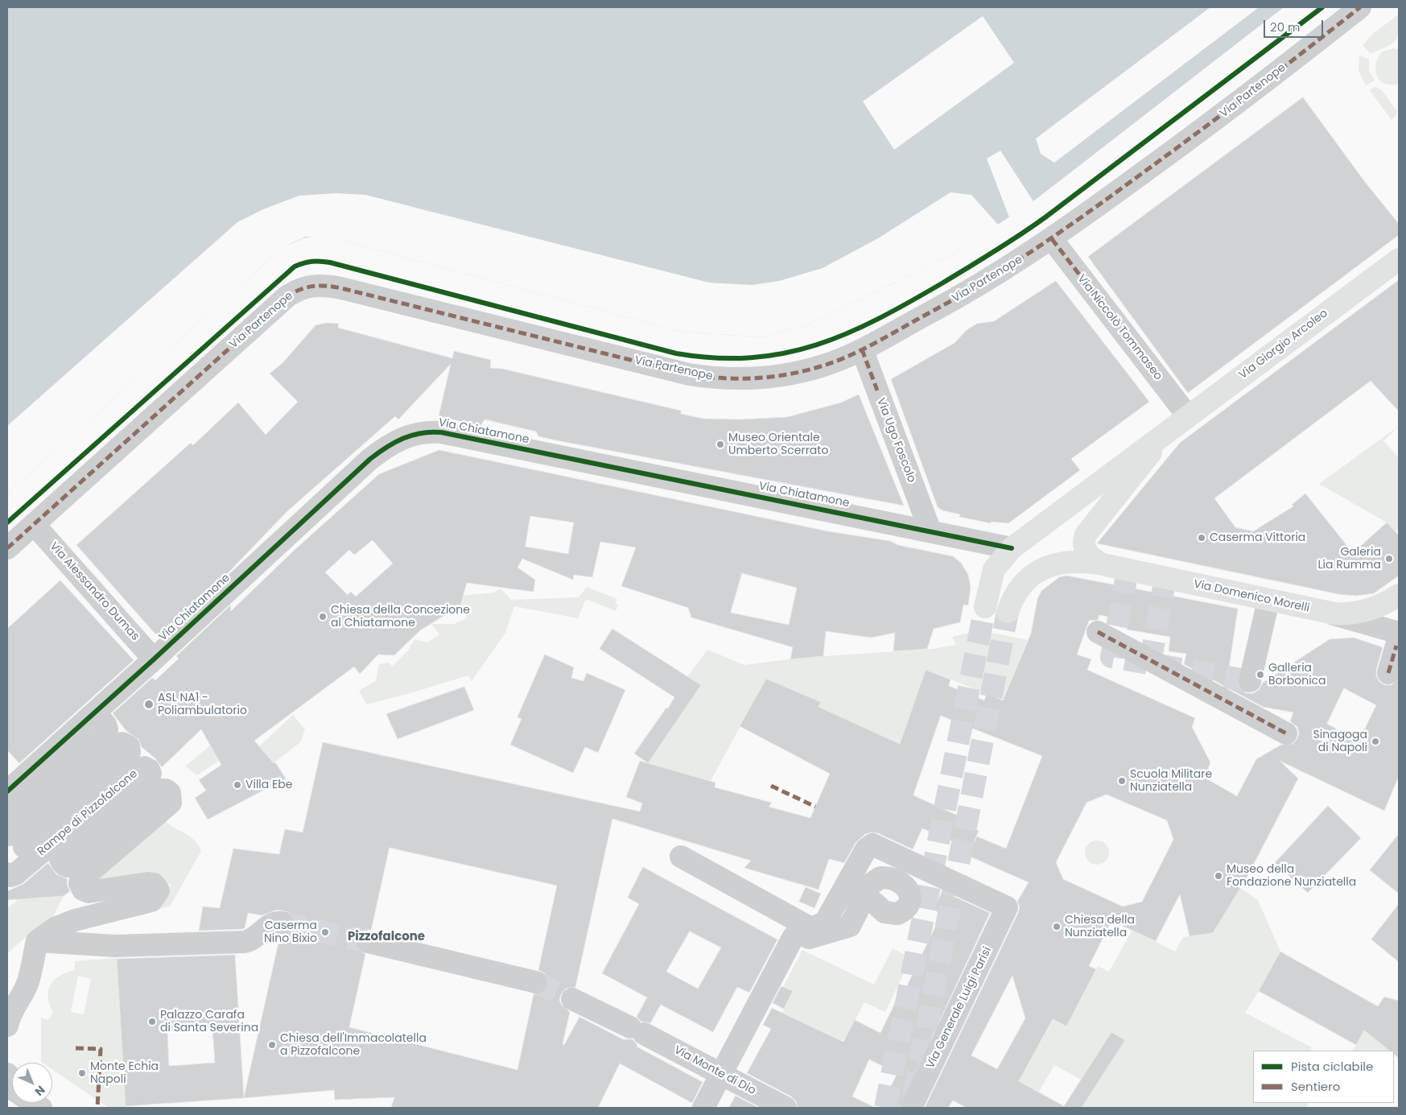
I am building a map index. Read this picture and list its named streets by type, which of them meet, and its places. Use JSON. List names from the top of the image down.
{
  "streets": {
    "main road": ["Via Giorgio Arcoleo", "Via Domenico Morelli"],
    "street": [
      "Via Partenope",
      "Via Niccolò Tommaseo",
      "Via Chiatamone",
      "Via Ugo Foscolo",
      "Via Alessandro Dumas",
      "Rampe di Pizzofalcone",
      "Via Generale Luigi Parisi",
      "Via Monte di Dio"
    ]
  },
  "crossings": [
    ["Via Partenope", "Via Niccolò Tommaseo"],
    ["Via Partenope", "Via Ugo Foscolo"],
    ["Via Partenope", "Via Alessandro Dumas"],
    ["Via Niccolò Tommaseo", "Via Giorgio Arcoleo"],
    ["Via Giorgio Arcoleo", "Via Chiatamone"],
    ["Via Giorgio Arcoleo", "Via Domenico Morelli"],
    ["Via Chiatamone", "Via Ugo Foscolo"],
    ["Via Chiatamone", "Via Alessandro Dumas"]
  ],
  "districts": ["Pizzofalcone"],
  "places": [
    "Museo Orientale Umberto Scerrato",
    "Caserma Vittoria",
    "Galeria Lia Rumma",
    "Chiesa della Concezione al Chiatamone",
    "Galleria Borbonica",
    "ASL NA1 - Poliambulatorio",
    "Sinagoga di Napoli",
    "Scuola Militare Nunziatella",
    "Villa Ebe",
    "Museo della Fondazione Nunziatella",
    "Chiesa della Nunziatella",
    "Caserma Nino Bixio",
    "Palazzo Carafa di Santa Severina",
    "Chiesa dell'Immacolatella a Pizzofalcone",
    "Monte Echia Napoli"
  ],
  "legend": ["Pista ciclabile", "Sentiero"],
  "scale_bar": "20 m",
  "north": "bottom right"
}
